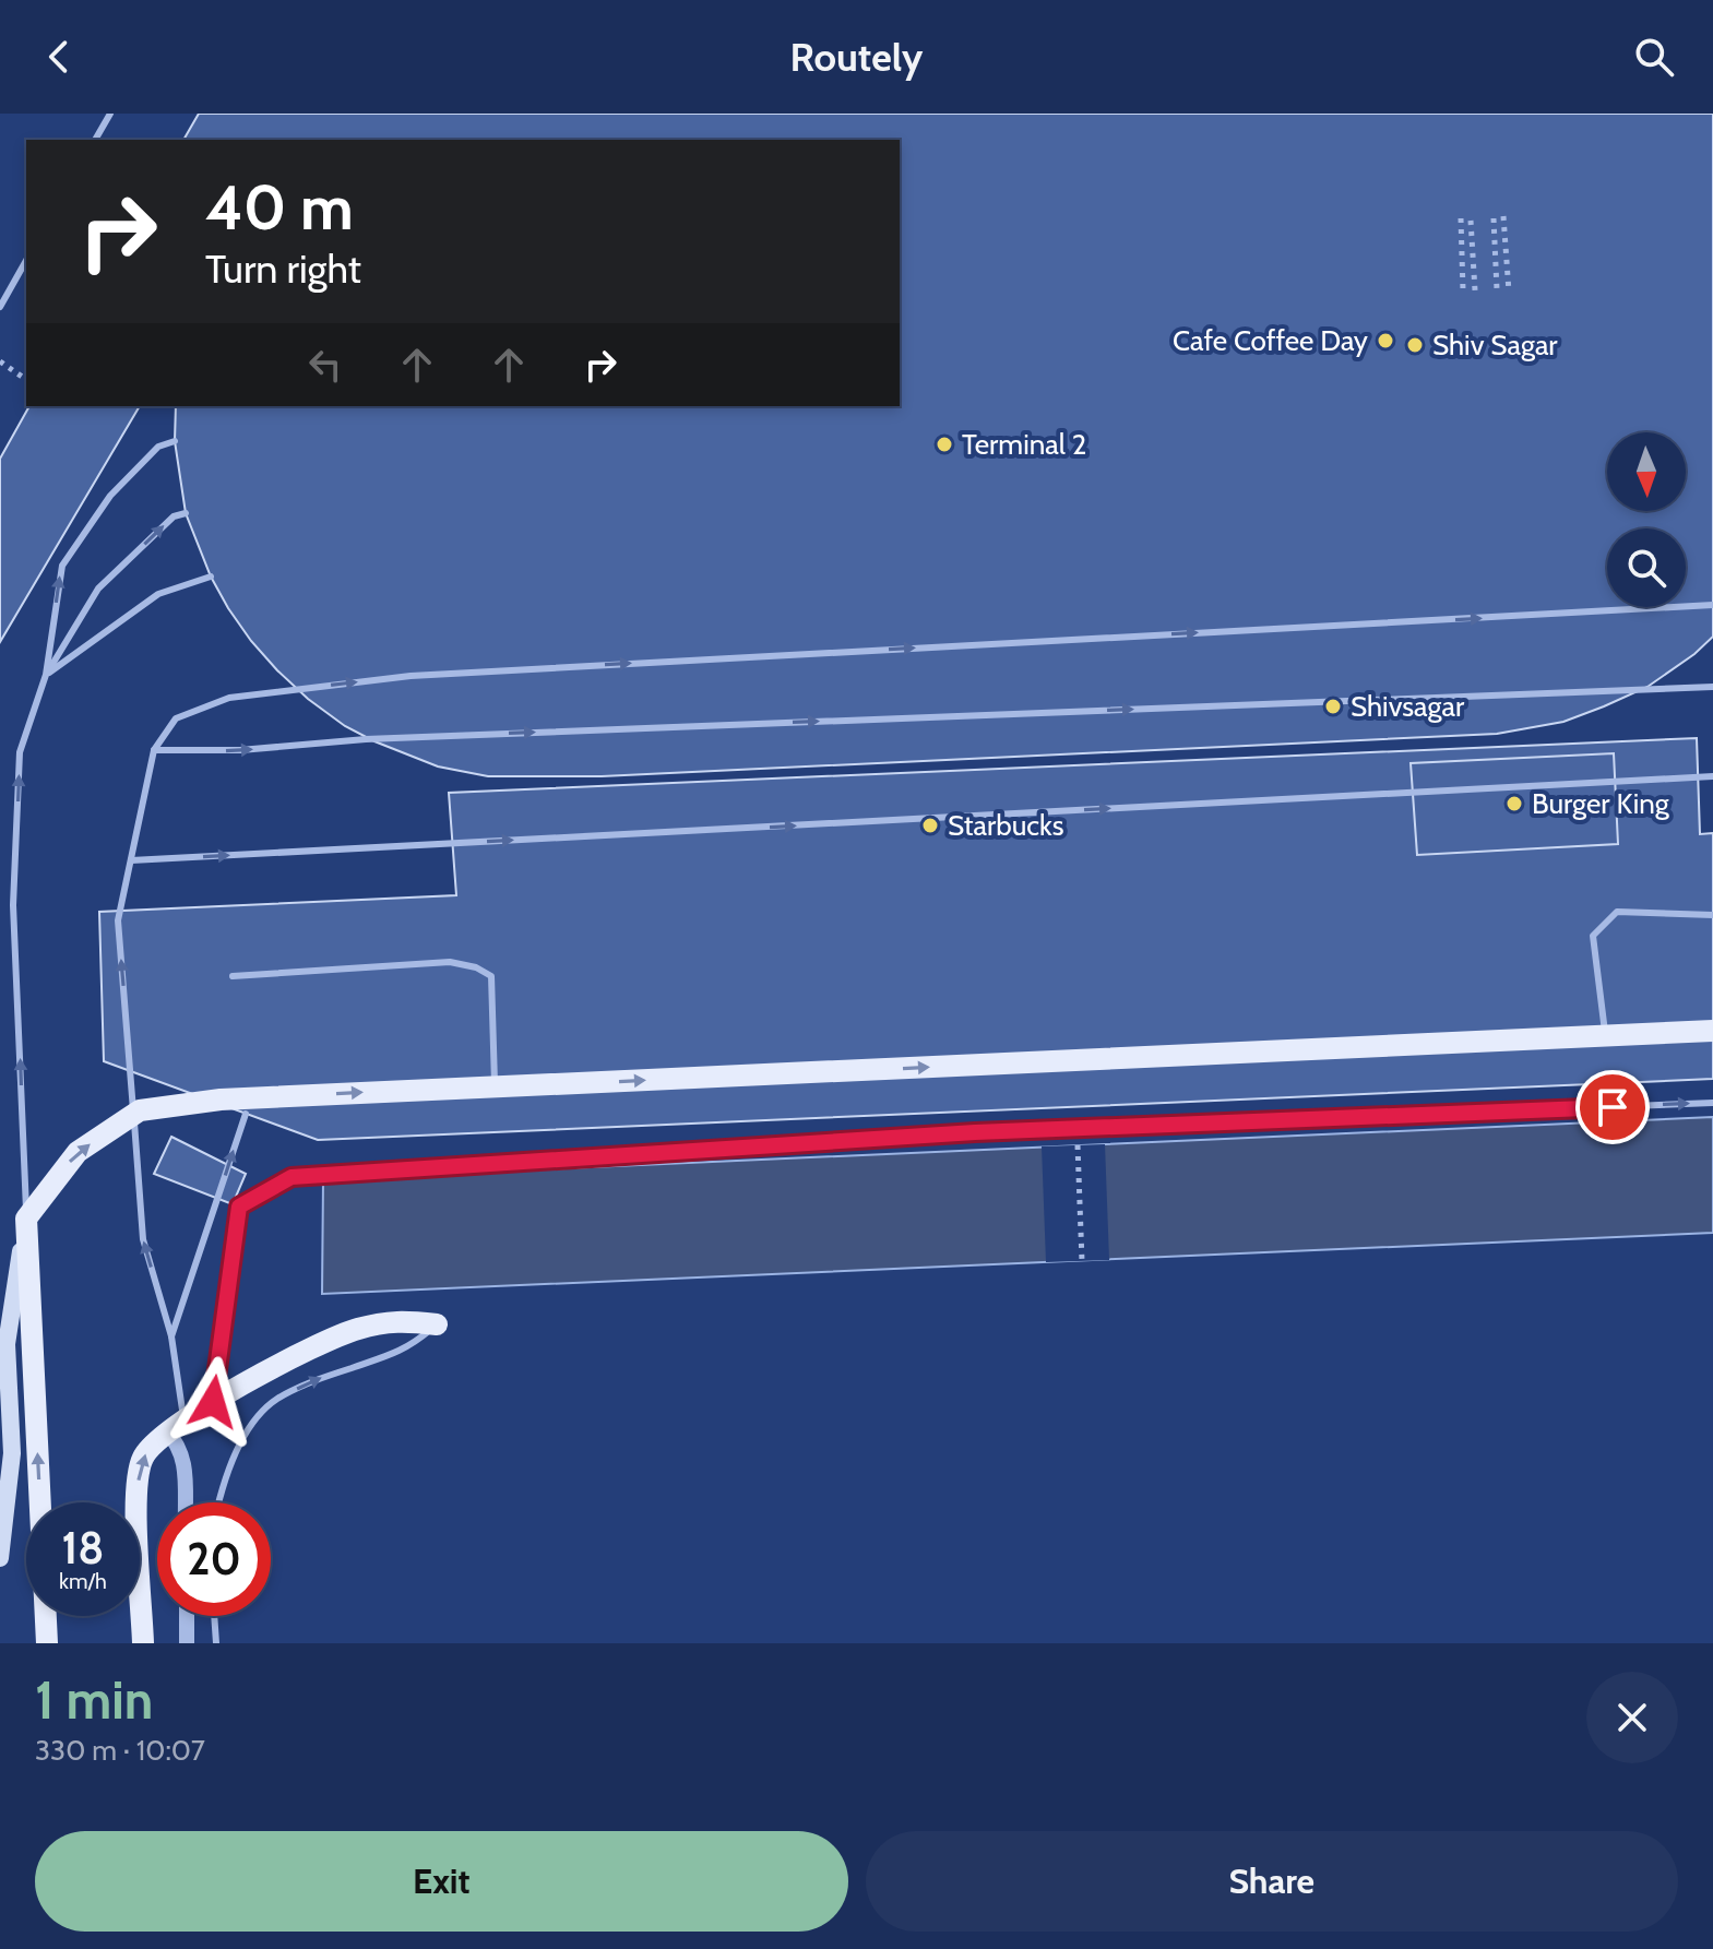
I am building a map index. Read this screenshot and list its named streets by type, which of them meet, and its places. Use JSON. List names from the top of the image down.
{
  "places": [
    "Cafe Coffee Day",
    "Shiv Sagar",
    "Terminal 2",
    "Shivsagar",
    "Burger King",
    "Starbucks"
  ],
  "north": "bottom",
  "page": {
    "header": "Routely",
    "turn": ["40 m", "Turn right"],
    "speed": "18 km/h",
    "limit": "20",
    "heading": ["1 min", "330 m · 10:07"],
    "buttons": ["Exit", "Share"]
  }
}
